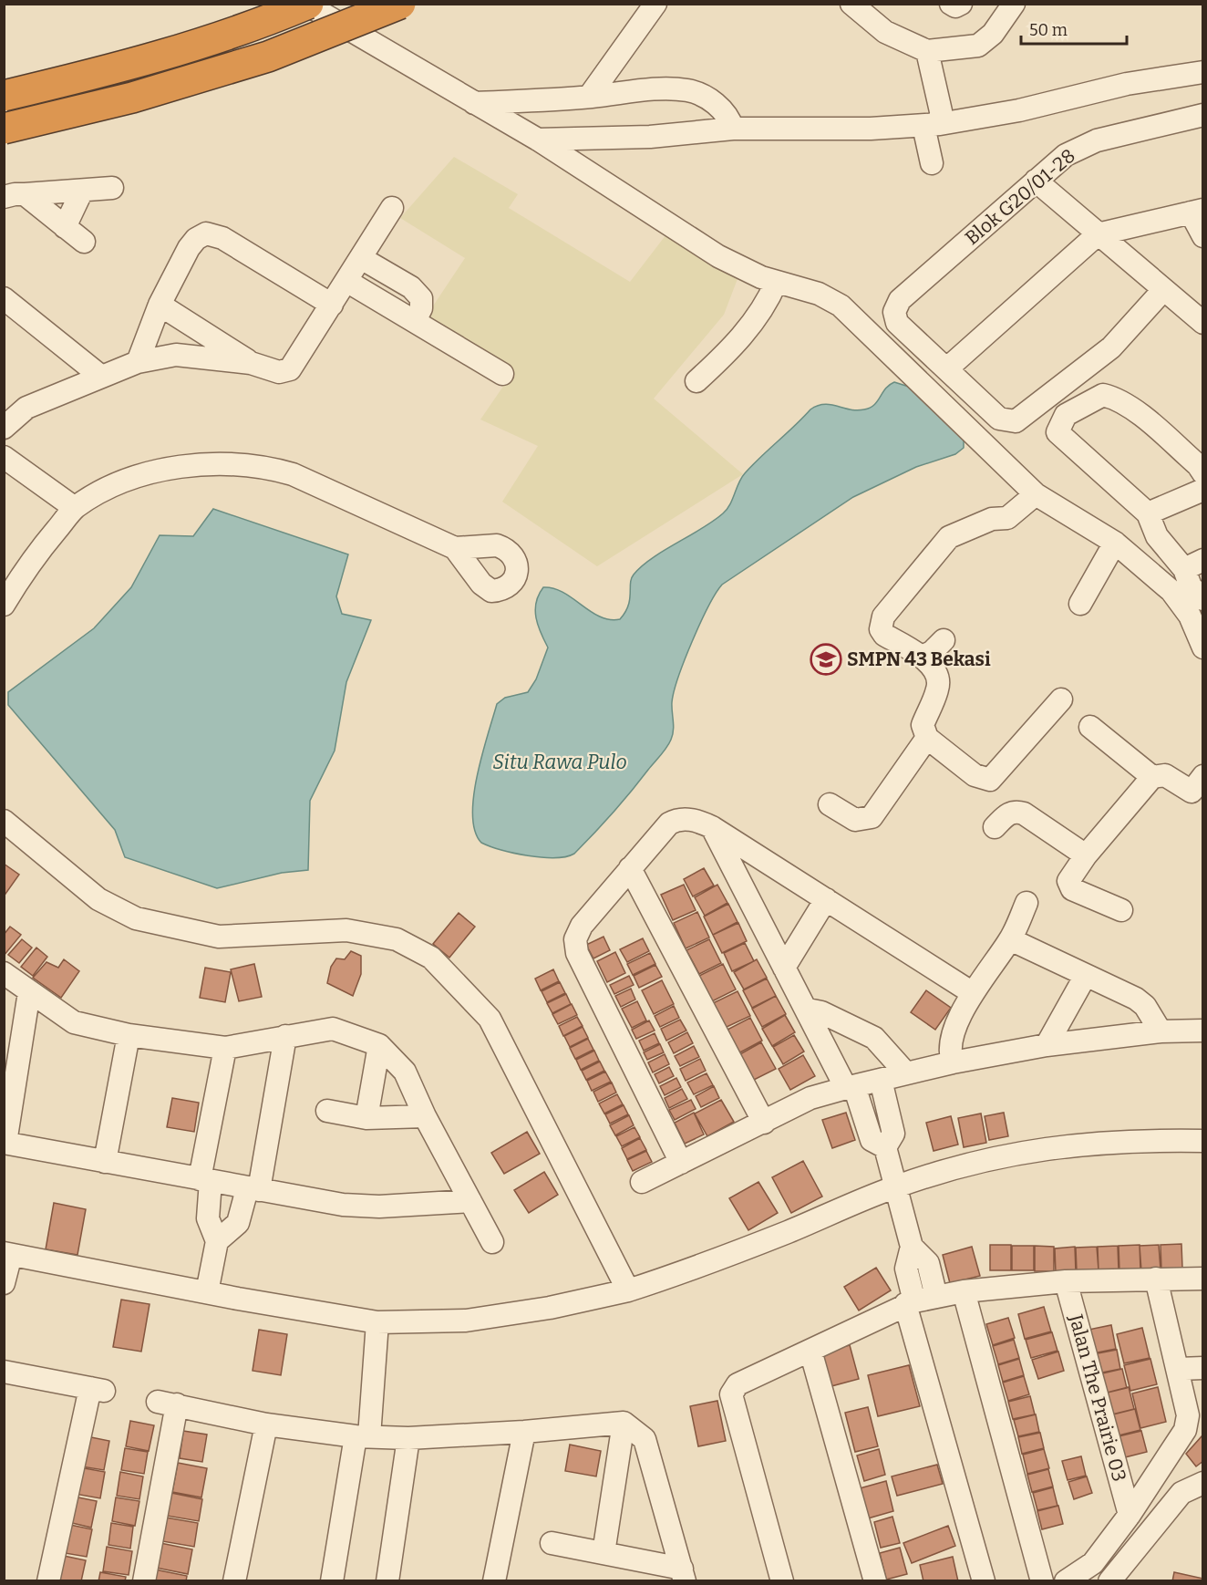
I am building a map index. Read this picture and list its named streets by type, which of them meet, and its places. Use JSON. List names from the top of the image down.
{
  "streets": {
    "street": ["Blok G20/01-28", "Jalan The Prairie 03"]
  },
  "water": ["Situ Rawa Pulo"],
  "places": {
    "school or university": ["SMPN 43 Bekasi"]
  },
  "scale_bar": "50 m"
}
